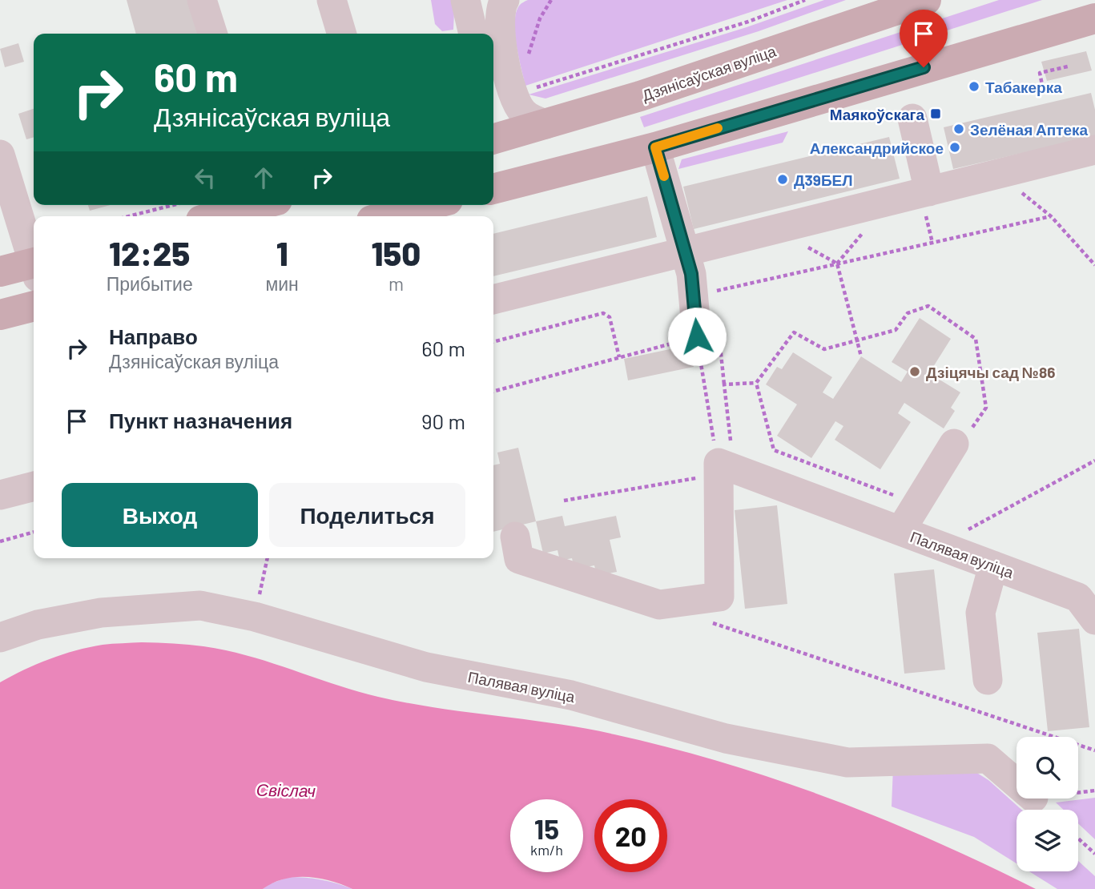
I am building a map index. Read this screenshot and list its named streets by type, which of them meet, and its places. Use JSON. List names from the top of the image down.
{
  "streets": {
    "main road": ["Дзянісаўская вуліца"],
    "street": ["Палявая вуліца"]
  },
  "water": ["Свіслач"],
  "places": {
    "other": [
      "Табакерка",
      "Зелёная Аптека",
      "Александрийское",
      "Д39БЕЛ",
      "Дзіцячы сад №86"
    ],
    "transit": ["Маякоўскага"]
  },
  "page": {
    "turn": ["60 m", "Дзянісаўская вуліца"],
    "eta": [
      "12:25",
      "Прибытие",
      "1",
      "мин",
      "150",
      "m"
    ],
    "list": [
      {
        "name": "Направо",
        "note": "Дзянісаўская вуліца",
        "value": "60 m"
      },
      {
        "name": "Пункт назначения",
        "value": "90 m"
      }
    ],
    "buttons": ["Выход", "Поделиться"],
    "speed": "15 km/h",
    "limit": "20"
  }
}
